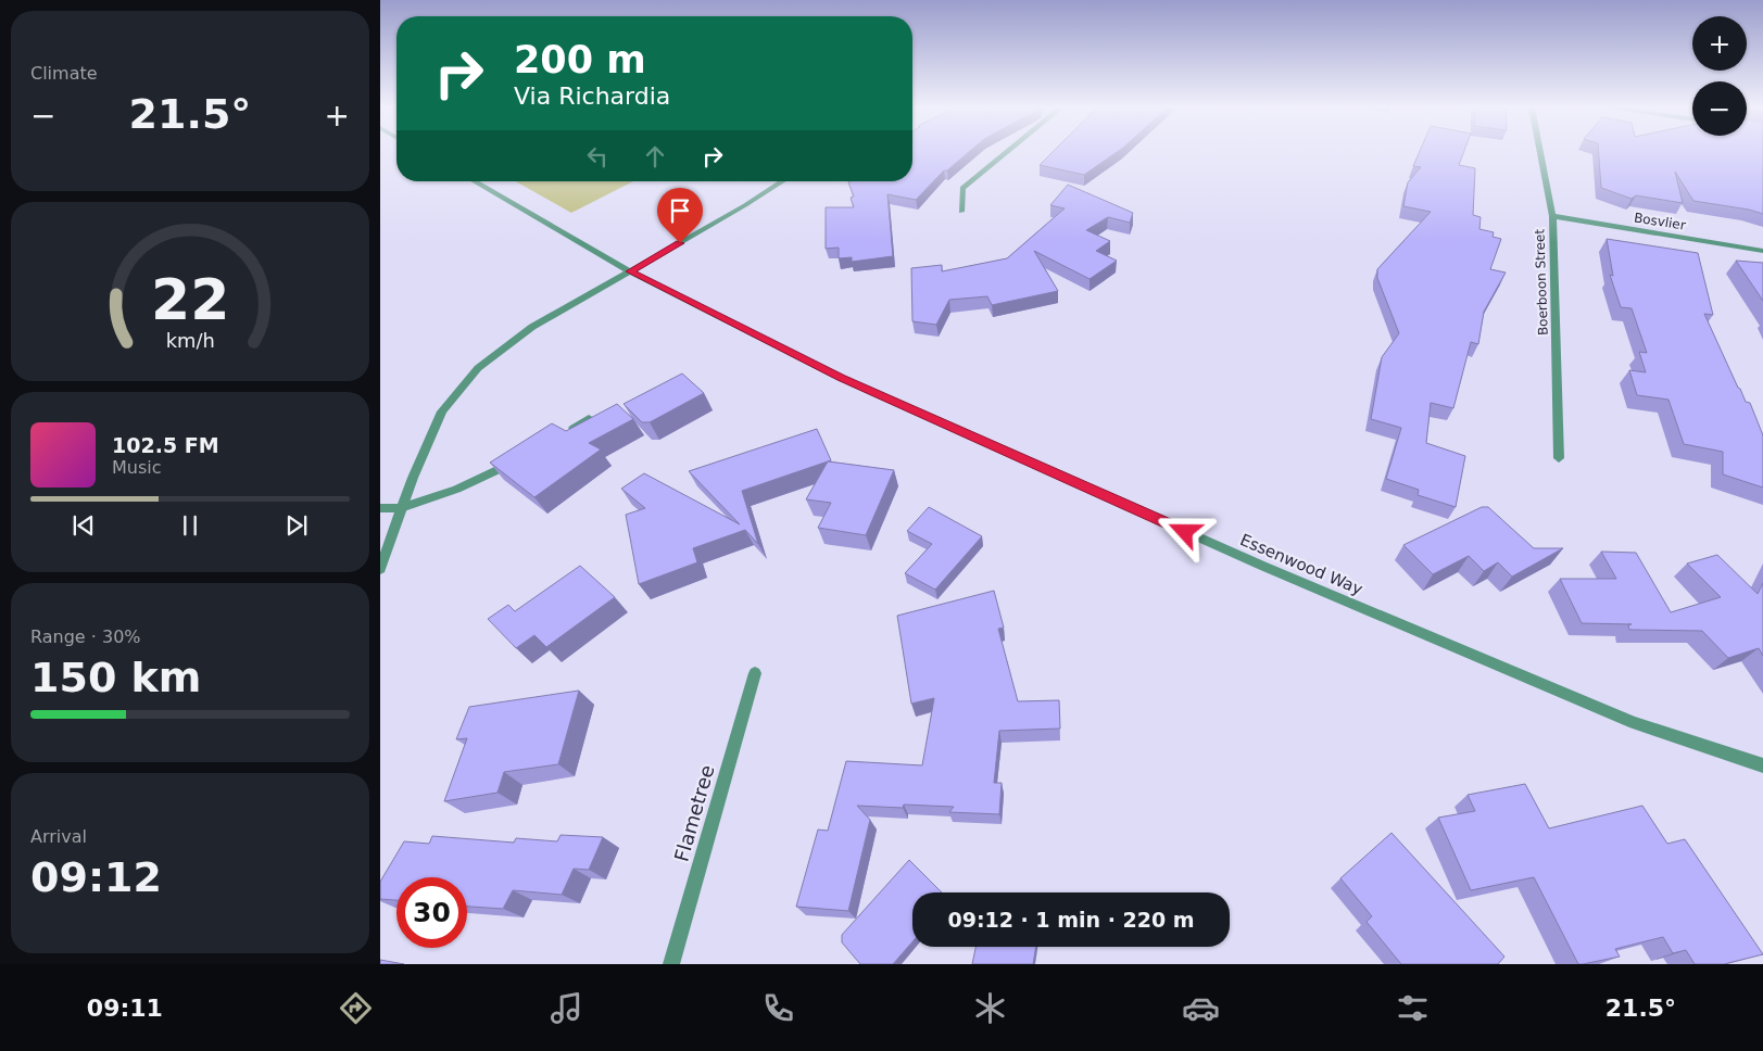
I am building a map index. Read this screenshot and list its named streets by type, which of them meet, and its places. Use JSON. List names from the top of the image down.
{
  "streets": {
    "street": [
      "Bosvlier",
      "Boerboon Street",
      "Essenwood Way",
      "Flametree"
    ]
  },
  "crossings": [
    ["Bosvlier", "Boerboon Street"]
  ],
  "page": {
    "tile": [
      "Climate",
      ["Range · 30%", "150 km"],
      ["Arrival", "09:12"]
    ],
    "map_buttons": ["+", "−"],
    "turn": ["200 m", "Via Richardia"],
    "heat": ["−", "21.5°", "+"],
    "song": ["102.5 FM", "Music"],
    "limit": "30",
    "trip": "09:12 · 1 min · 220 m",
    "tabs": ["09:11", "21.5°"],
    "gauge": ["22", "km/h"]
  }
}
